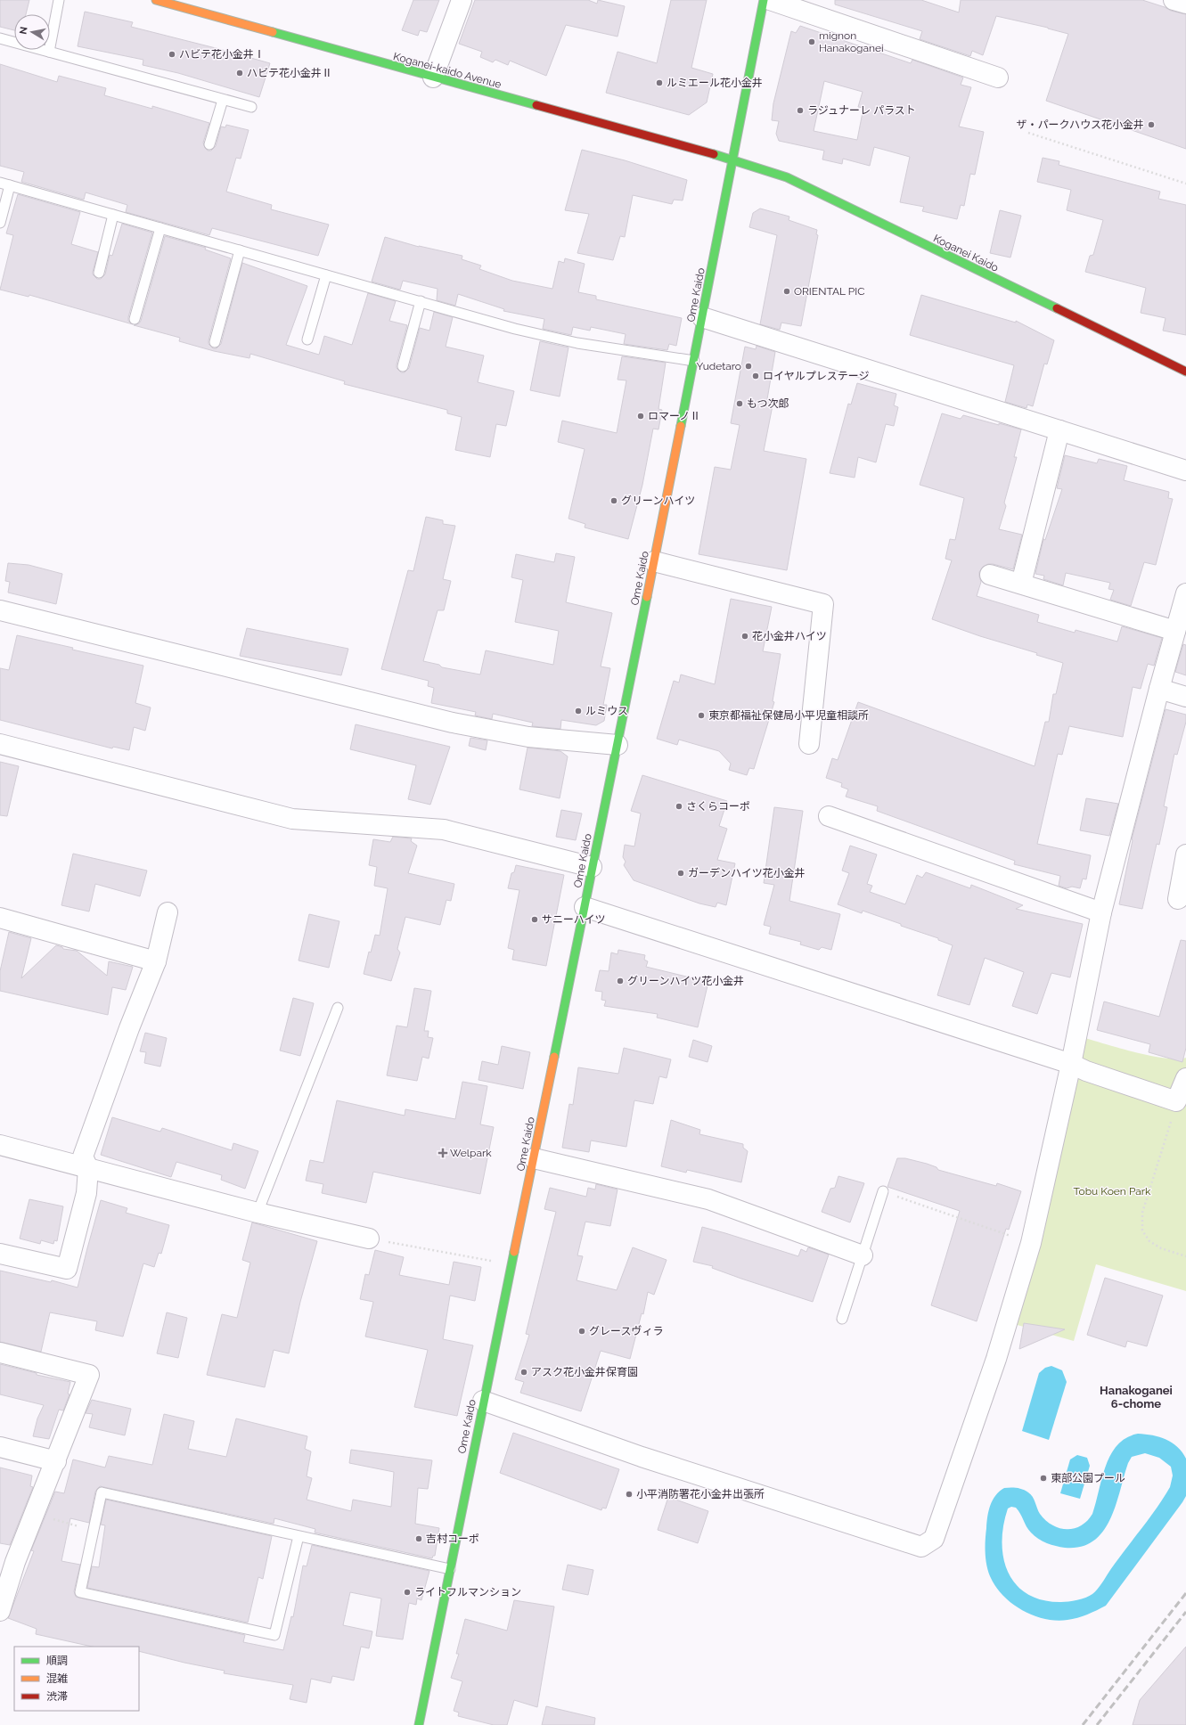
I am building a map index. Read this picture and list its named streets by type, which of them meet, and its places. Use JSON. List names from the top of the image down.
{
  "streets": {
    "main road": ["Koganei-kaido Avenue", "Koganei Kaido", "Ome Kaido"]
  },
  "crossings": [
    ["Koganei-kaido Avenue", "Koganei Kaido"],
    ["Koganei-kaido Avenue", "Ome Kaido"],
    ["Koganei Kaido", "Ome Kaido"]
  ],
  "districts": ["Hanakoganei 6-chome"],
  "parks": ["Tobu Koen Park"],
  "places": {
    "other": [
      "mignon Hanakoganei",
      "ハビテ花小金井Ⅰ",
      "ハビテ花小金井Ⅱ",
      "ルミエール花小金井",
      "ラジュナーレ パラスト",
      "ザ・パークハウス花小金井",
      "ORIENTAL PIC",
      "Yudetaro",
      "ロイヤルプレステージ",
      "もつ次郎",
      "ロマーノⅡ",
      "グリーンハイツ",
      "花小金井ハイツ",
      "ルミウス",
      "東京都福祉保健局小平児童相談所",
      "さくらコーポ",
      "ガーデンハイツ花小金井",
      "サニーハイツ",
      "グリーンハイツ花小金井",
      "グレースヴィラ",
      "アスク花小金井保育園",
      "東部公園プール",
      "小平消防署花小金井出張所",
      "吉村コーポ",
      "ライトフルマンション"
    ],
    "health": ["Welpark"]
  },
  "legend": ["順調", "混雑", "渋滞"],
  "north": "left"
}
